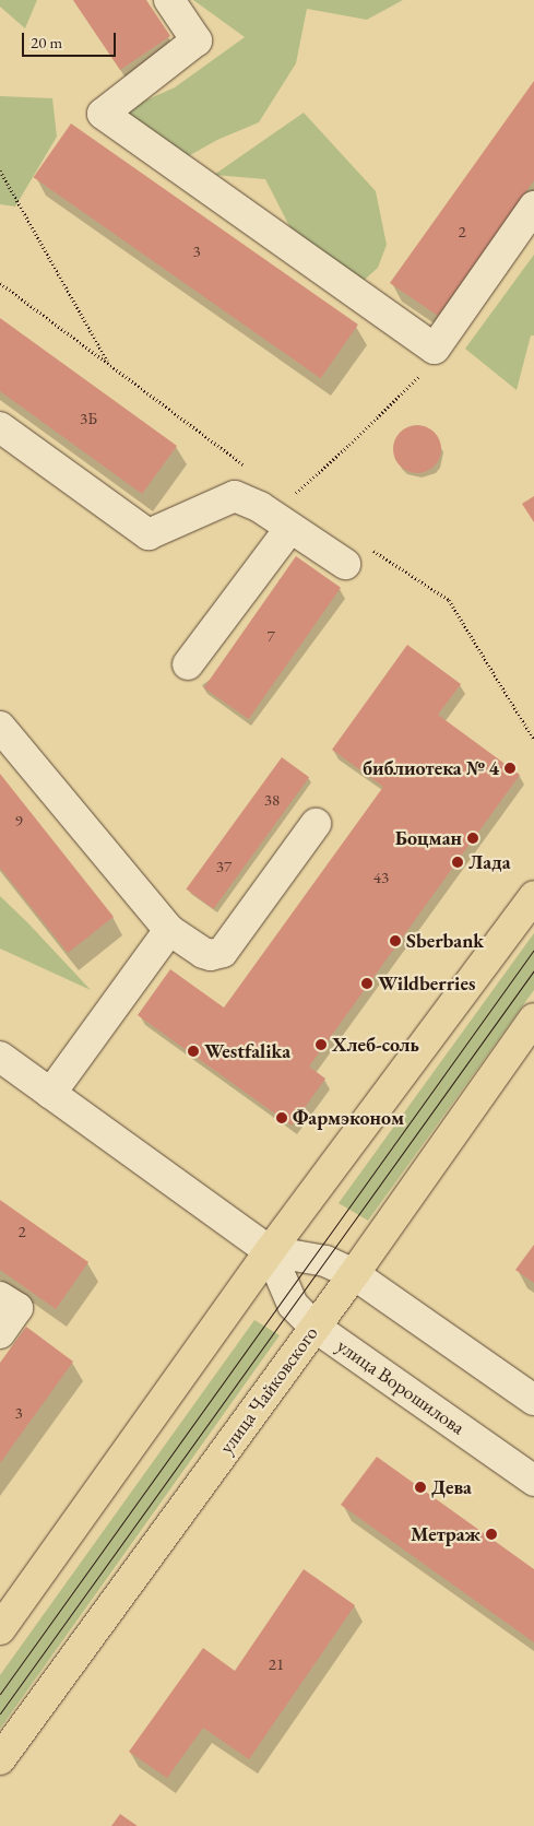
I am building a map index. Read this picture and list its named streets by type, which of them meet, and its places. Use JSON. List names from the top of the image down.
{
  "streets": {
    "main road": ["улица Чайковского"],
    "street": ["улица Ворошилова"]
  },
  "crossings": [
    ["улица Ворошилова", "улица Чайковского"]
  ],
  "places": [
    "библиотека № 4",
    "Боцман",
    "Лада",
    "Sberbank",
    "Wildberries",
    "Хлеб-соль",
    "Westfalika",
    "Фармэконом",
    "Дева",
    "Метраж"
  ],
  "house_numbers": [
    "2",
    "3",
    "3Б",
    "7",
    "38",
    "9",
    "37",
    "43",
    "2",
    "3",
    "21"
  ],
  "scale_bar": "20 m"
}
